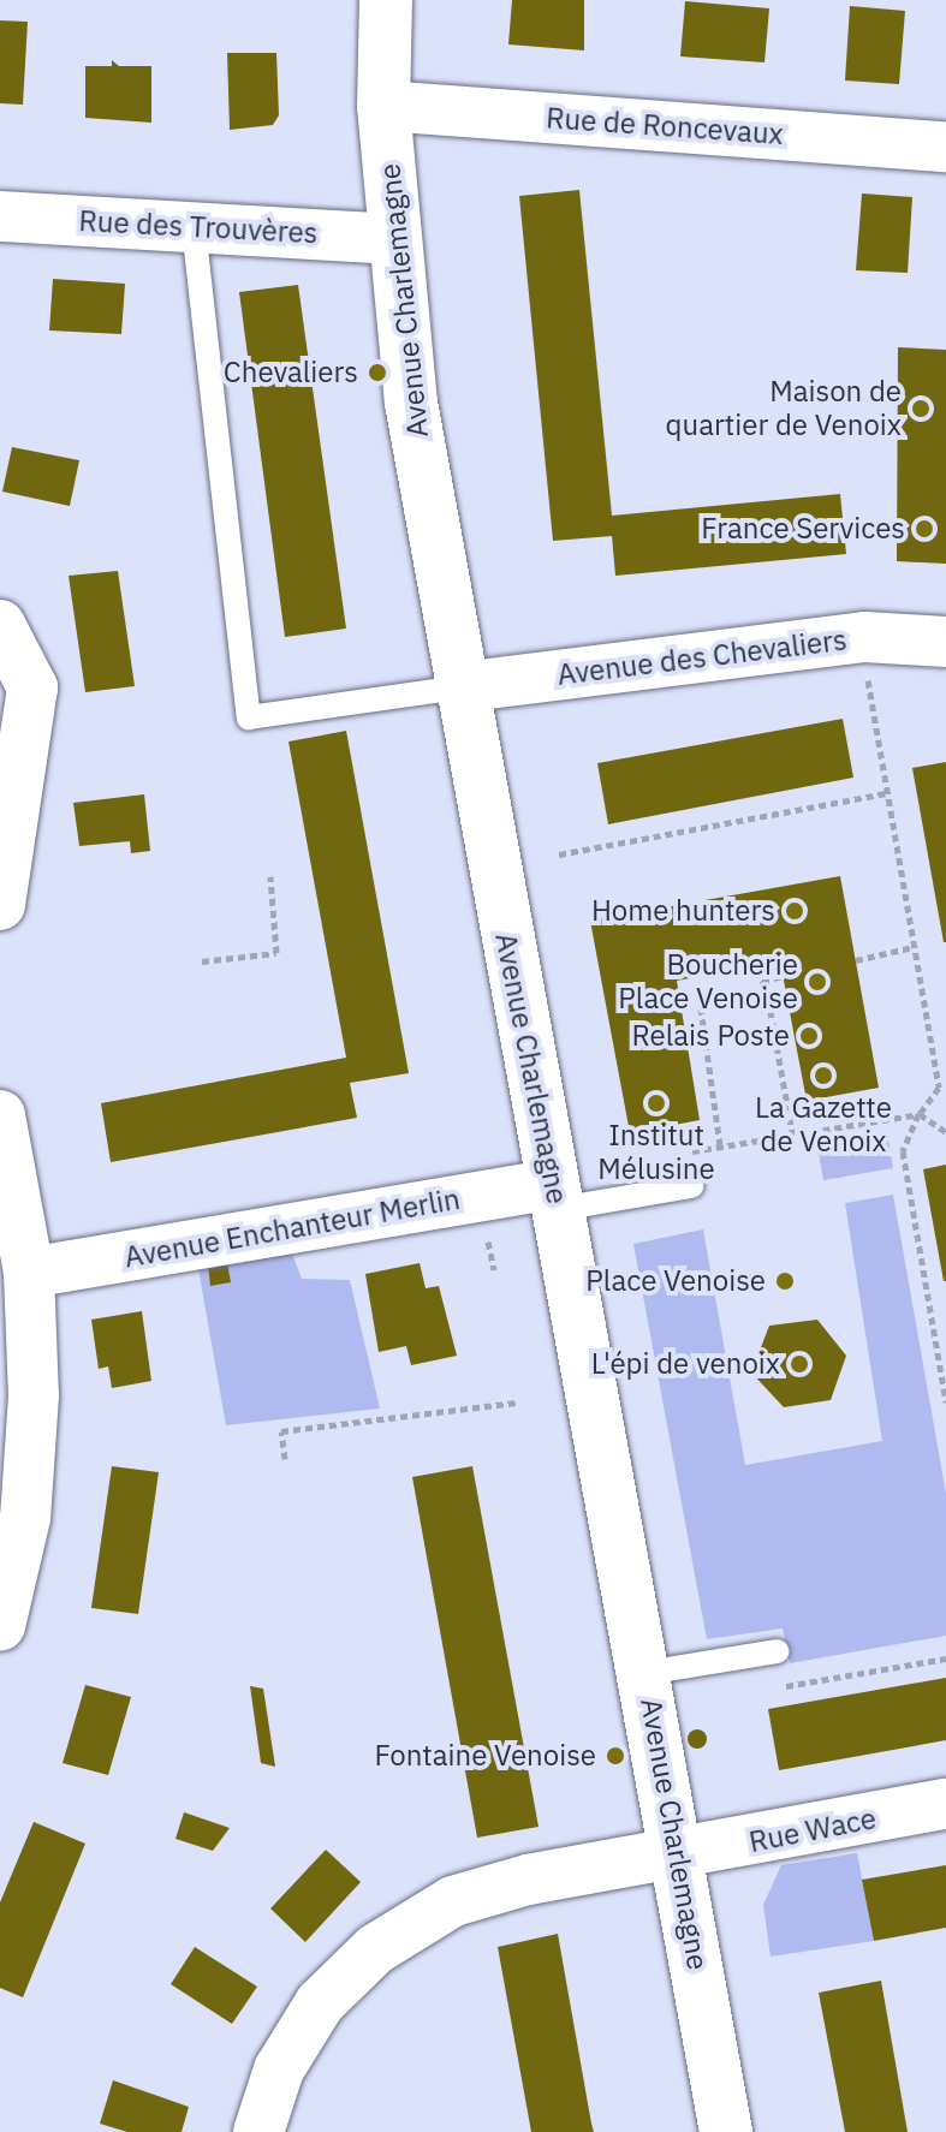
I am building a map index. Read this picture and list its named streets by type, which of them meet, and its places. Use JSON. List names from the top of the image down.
{
  "streets": {
    "street": [
      "Rue de Roncevaux",
      "Rue des Trouvères",
      "Avenue Charlemagne",
      "Avenue des Chevaliers",
      "Avenue Enchanteur Merlin",
      "Rue Wace"
    ]
  },
  "crossings": [
    ["Rue de Roncevaux", "Avenue Charlemagne"],
    ["Rue des Trouvères", "Avenue Charlemagne"],
    ["Avenue Charlemagne", "Avenue des Chevaliers"],
    ["Avenue Charlemagne", "Avenue Enchanteur Merlin"],
    ["Avenue Charlemagne", "Rue Wace"]
  ],
  "places": [
    "Chevaliers",
    "Maison de quartier de Venoix",
    "France Services",
    "Home hunters",
    "Boucherie Place Venoise",
    "Relais Poste",
    "La Gazette de Venoix",
    "Institut Mélusine",
    "Place Venoise",
    "L'épi de venoix",
    "Fontaine Venoise"
  ]
}
